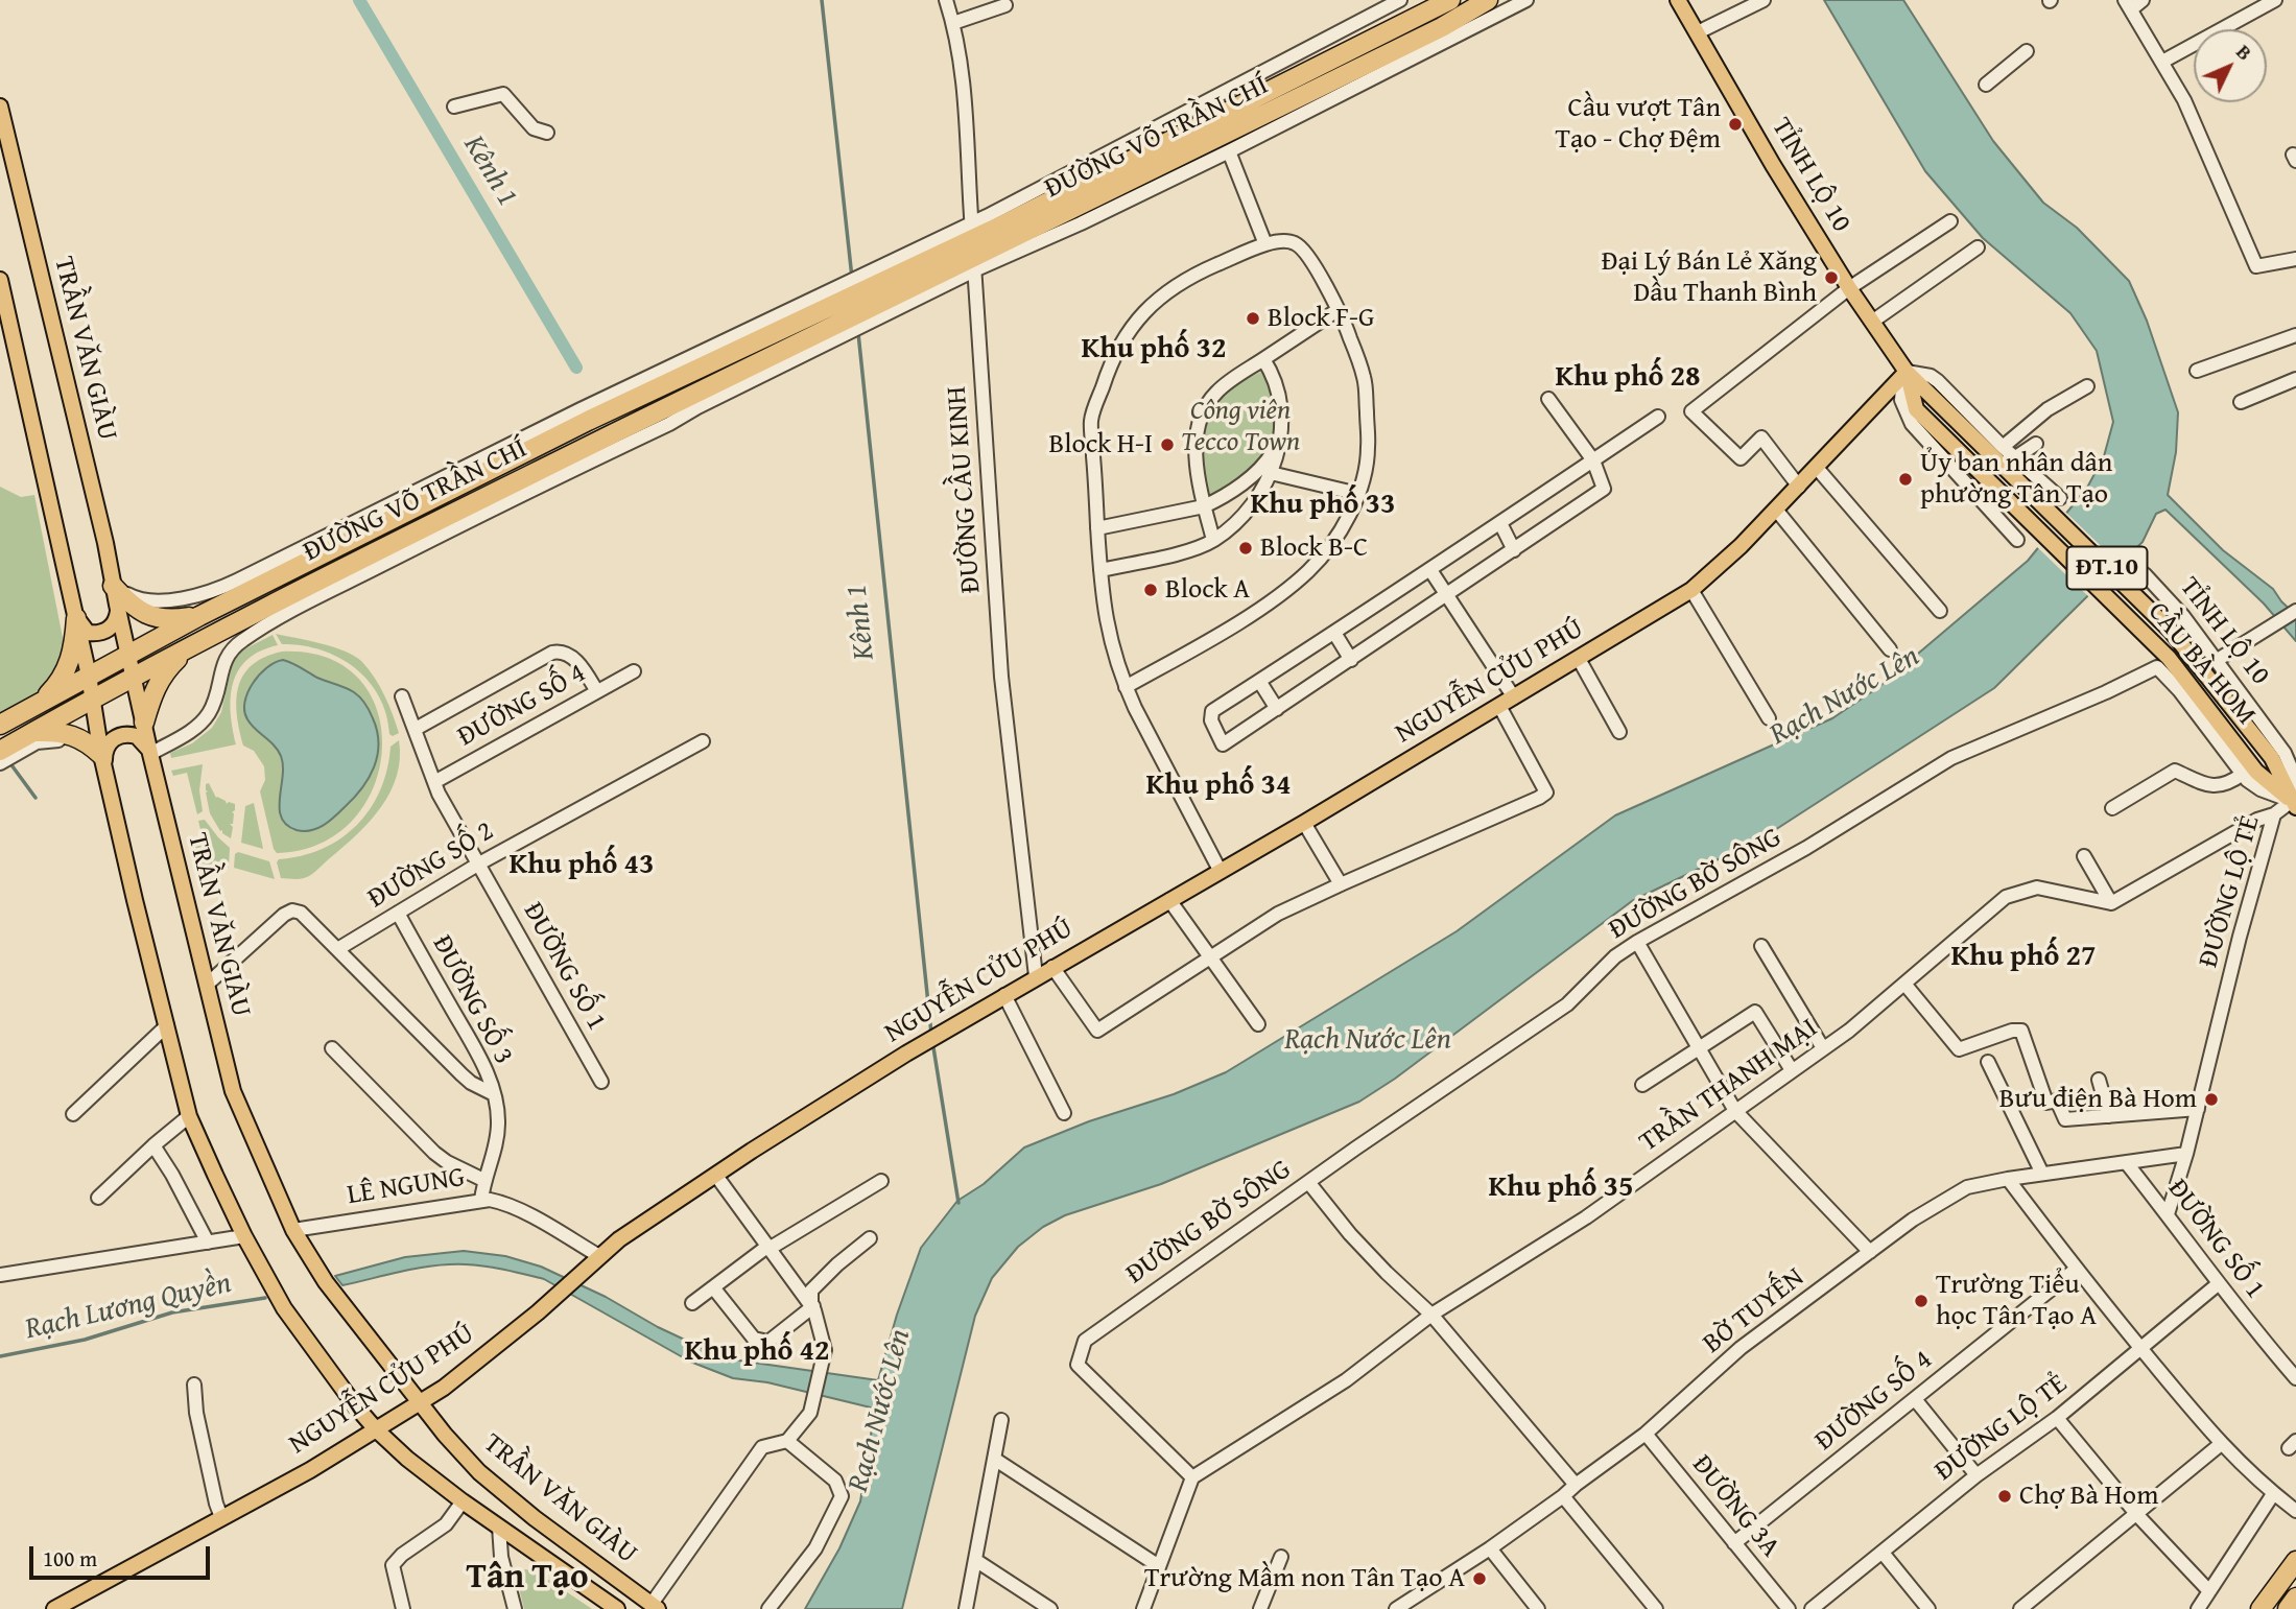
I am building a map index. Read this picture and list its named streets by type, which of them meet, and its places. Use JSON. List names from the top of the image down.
{
  "streets": {
    "highway": ["ĐƯỜNG VÕ TRẦN CHÍ"],
    "main road": [
      "TỈNH LỘ 10",
      "TRẦN VĂN GIÀU",
      "ĐT.10",
      "CẦU BÀ HOM",
      "NGUYỄN CỬU PHÚ"
    ],
    "street": [
      "ĐƯỜNG CẦU KINH",
      "ĐƯỜNG SỐ 4",
      "ĐƯỜNG SỐ 2",
      "ĐƯỜNG BỜ SÔNG",
      "ĐƯỜNG LỘ TẺ",
      "ĐƯỜNG SỐ 1",
      "ĐƯỜNG SỐ 3",
      "TRẦN THANH MẠI",
      "LÊ NGUNG",
      "BỜ TUYẾN",
      "ĐƯỜNG 3A"
    ]
  },
  "crossings": [
    ["ĐƯỜNG VÕ TRẦN CHÍ", "TRẦN VĂN GIÀU"],
    ["ĐƯỜNG VÕ TRẦN CHÍ", "ĐƯỜNG CẦU KINH"],
    ["TỈNH LỘ 10", "ĐT.10"],
    ["TỈNH LỘ 10", "CẦU BÀ HOM"],
    ["TỈNH LỘ 10", "NGUYỄN CỬU PHÚ"],
    ["TỈNH LỘ 10", "ĐƯỜNG LỘ TẺ"],
    ["TRẦN VĂN GIÀU", "NGUYỄN CỬU PHÚ"],
    ["TRẦN VĂN GIÀU", "LÊ NGUNG"],
    ["ĐƯỜNG CẦU KINH", "NGUYỄN CỬU PHÚ"],
    ["ĐT.10", "CẦU BÀ HOM"],
    ["ĐT.10", "ĐƯỜNG BỜ SÔNG"],
    ["ĐT.10", "ĐƯỜNG LỘ TẺ"],
    ["CẦU BÀ HOM", "ĐƯỜNG BỜ SÔNG"],
    ["CẦU BÀ HOM", "ĐƯỜNG LỘ TẺ"],
    ["NGUYỄN CỬU PHÚ", "LÊ NGUNG"],
    ["ĐƯỜNG SỐ 4", "ĐƯỜNG SỐ 1"],
    ["ĐƯỜNG SỐ 4", "ĐƯỜNG 3A"],
    ["ĐƯỜNG SỐ 2", "ĐƯỜNG SỐ 1"],
    ["ĐƯỜNG SỐ 2", "ĐƯỜNG SỐ 3"],
    ["ĐƯỜNG BỜ SÔNG", "TRẦN THANH MẠI"],
    ["ĐƯỜNG LỘ TẺ", "ĐƯỜNG SỐ 1"],
    ["ĐƯỜNG LỘ TẺ", "BỜ TUYẾN"],
    ["ĐƯỜNG SỐ 1", "BỜ TUYẾN"],
    ["ĐƯỜNG SỐ 3", "LÊ NGUNG"],
    ["BỜ TUYẾN", "ĐƯỜNG 3A"]
  ],
  "districts": [
    "Khu phố 32",
    "Khu phố 28",
    "Khu phố 33",
    "Khu phố 34",
    "Khu phố 43",
    "Khu phố 27",
    "Khu phố 35",
    "Khu phố 42",
    "Tân Tạo"
  ],
  "water": ["Kênh 1", "Rạch Nước Lên", "Rạch Lương Quyền"],
  "parks": ["Công viên Tecco Town"],
  "places": [
    "Cầu vượt Tân Tạo - Chợ Đệm",
    "Đại Lý Bán Lẻ Xăng Dầu Thanh Bình",
    "Block F-G",
    "Block H-I",
    "Ủy ban nhân dân phường Tân Tạo",
    "Block B-C",
    "Block A",
    "Bưu điện Bà Hom",
    "Trường Tiểu học Tân Tạo A",
    "Chợ Bà Hom",
    "Trường Mầm non Tân Tạo A"
  ],
  "scale_bar": "100 m",
  "north": "top right"
}
